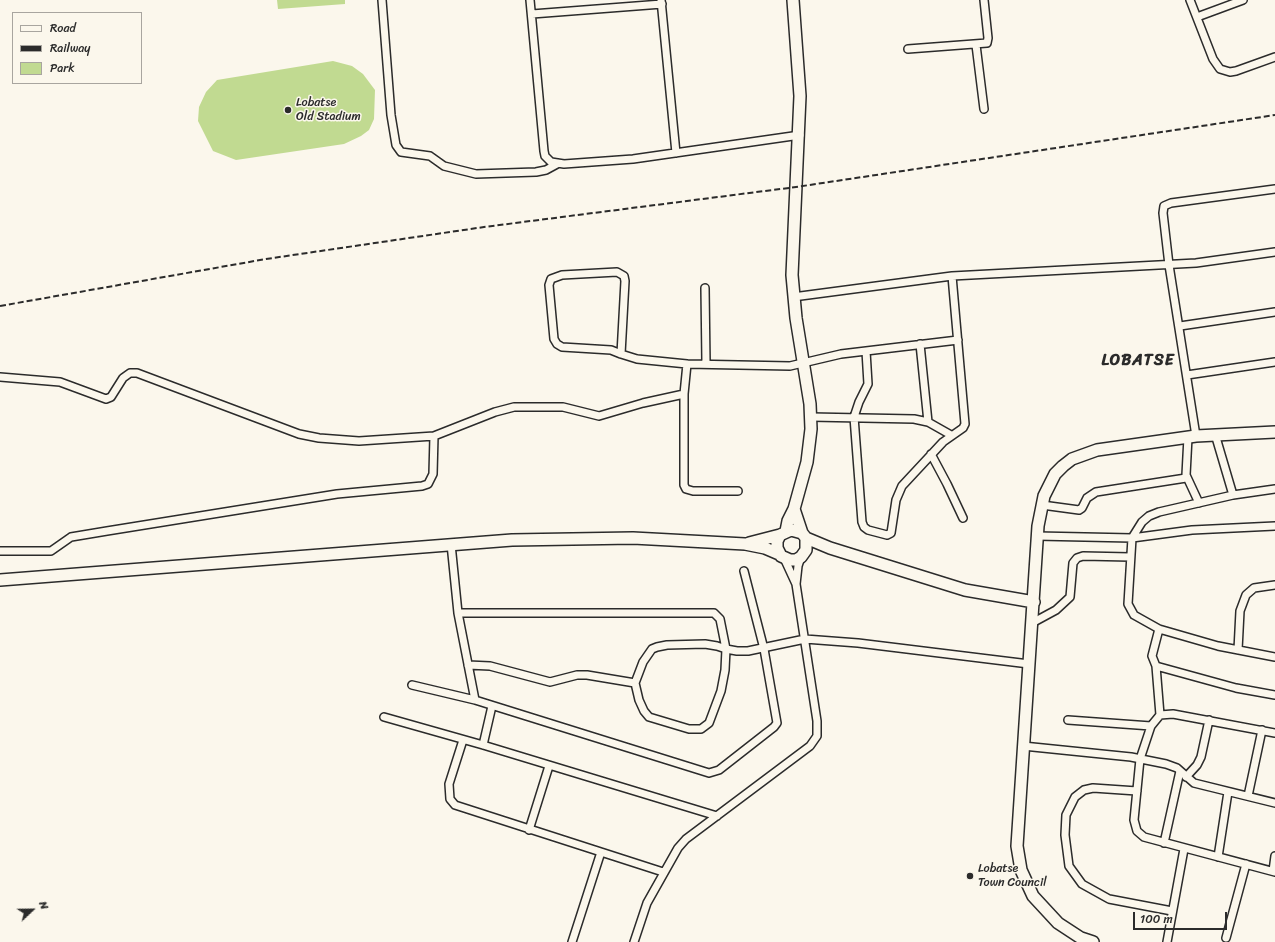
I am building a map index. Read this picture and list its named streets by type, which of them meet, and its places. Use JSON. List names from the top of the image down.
{
  "districts": ["LOBATSE"],
  "places": ["Lobatse Old Stadium", "Lobatse Town Council"],
  "legend": ["Road", "Railway", "Park"],
  "scale_bar": "100 m",
  "north": "right"
}
